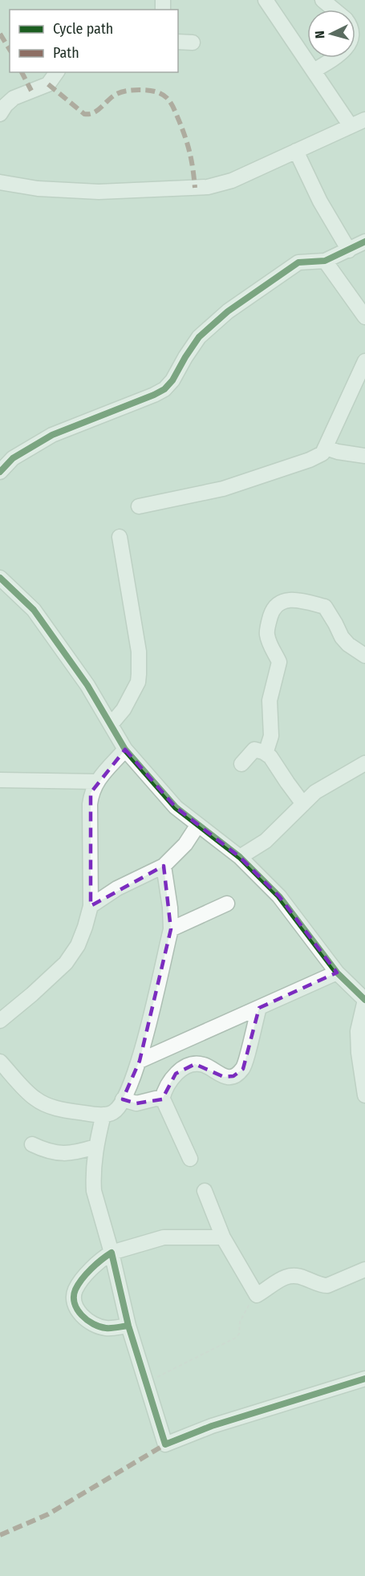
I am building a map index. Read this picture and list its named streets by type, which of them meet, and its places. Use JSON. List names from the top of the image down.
{
  "legend": ["Cycle path", "Path"],
  "north": "left"
}
